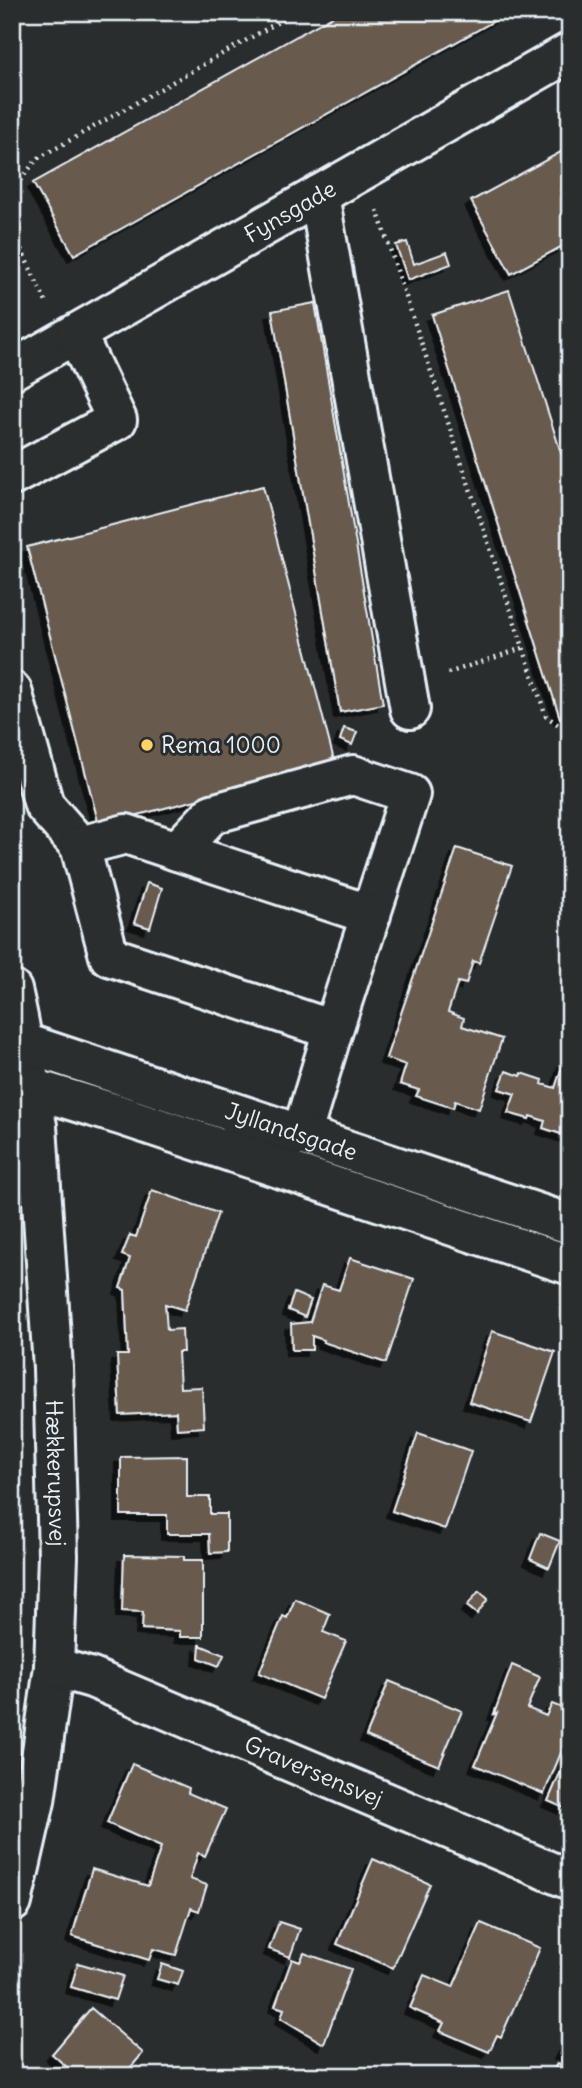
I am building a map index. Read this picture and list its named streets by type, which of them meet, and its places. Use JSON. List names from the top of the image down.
{
  "streets": {
    "street": [
      "Fynsgade",
      "Jyllandsgade",
      "Hækkerupsvej",
      "Graversensvej"
    ]
  },
  "crossings": [
    ["Jyllandsgade", "Hækkerupsvej"],
    ["Hækkerupsvej", "Graversensvej"]
  ],
  "places": ["Rema 1000"]
}
